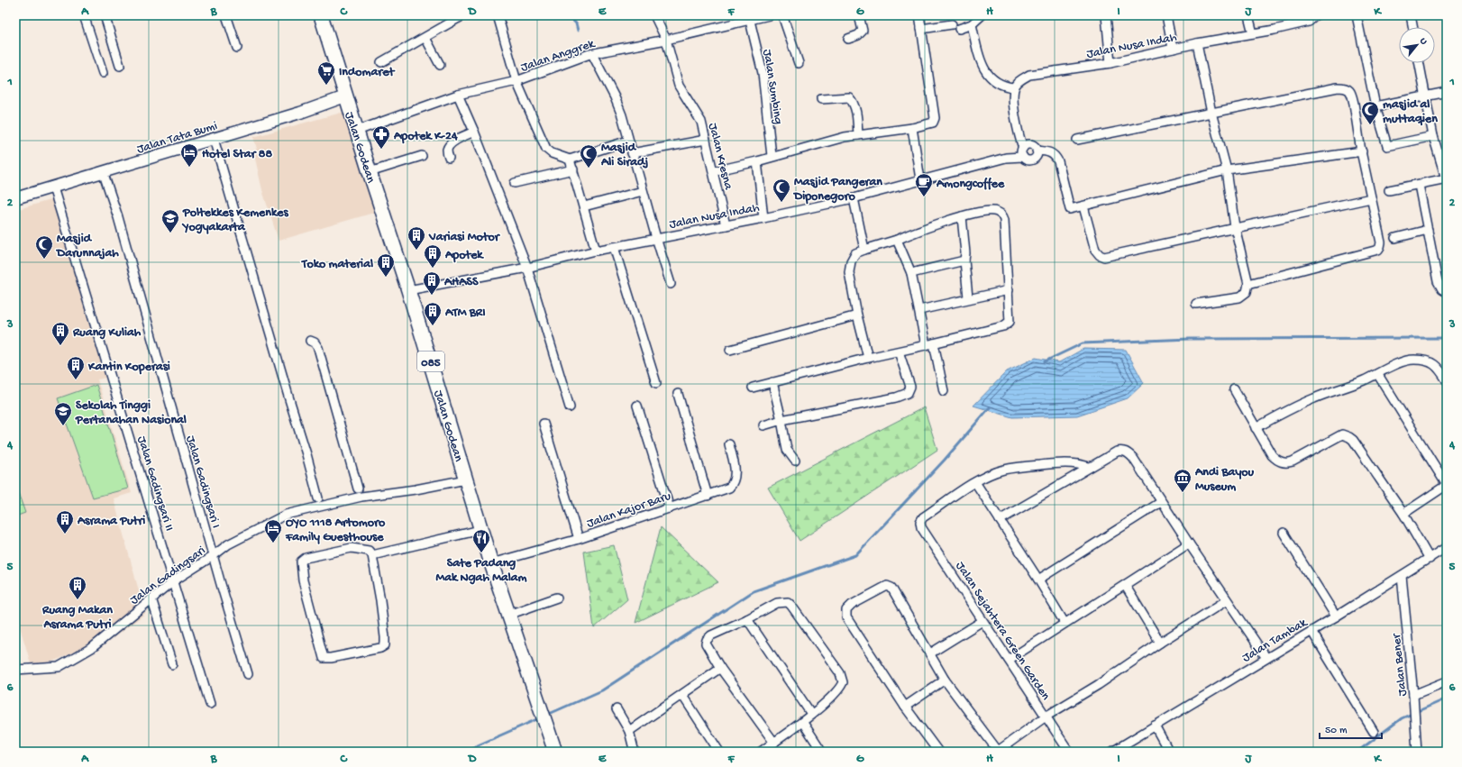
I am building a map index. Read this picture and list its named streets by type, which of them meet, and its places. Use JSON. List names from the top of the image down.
{
  "streets": {
    "main road": ["Jalan Godean", "085"],
    "street": [
      "Jalan Nusa Indah",
      "Jalan Anggrek",
      "Jalan Sumbing",
      "Jalan Tata Bumi",
      "Jalan Kresna",
      "Jalan Gadingsari I",
      "Jalan Gadingsari II",
      "Jalan Kajor Baru",
      "Jalan Gadingsari",
      "Jalan Sejahtera Green Garden",
      "Jalan Tambak",
      "Jalan Bener"
    ]
  },
  "crossings": [
    ["Jalan Nusa Indah", "Jalan Godean"],
    ["Jalan Nusa Indah", "Jalan Kresna"],
    ["Jalan Anggrek", "Jalan Sumbing"],
    ["Jalan Anggrek", "Jalan Godean"],
    ["Jalan Anggrek", "Jalan Kresna"],
    ["Jalan Tata Bumi", "Jalan Godean"],
    ["Jalan Tata Bumi", "Jalan Gadingsari I"],
    ["Jalan Tata Bumi", "Jalan Gadingsari II"],
    ["Jalan Godean", "Jalan Kajor Baru"],
    ["Jalan Godean", "Jalan Gadingsari"],
    ["Jalan Gadingsari I", "Jalan Gadingsari"],
    ["Jalan Gadingsari II", "Jalan Gadingsari"],
    ["Jalan Tambak", "Jalan Bener"]
  ],
  "places": {
    "supermarket": ["Indomaret"],
    "mosque": [
      "masjid al muttaqien",
      "Masjid Ali Siradj",
      "Masjid Pangeran Diponegoro",
      "Masjid Darunnajah"
    ],
    "pharmacy": ["Apotek K-24"],
    "hotel": ["Hotel Star 88", "OYO 1118 Artomoro Family Guesthouse"],
    "cafe": ["Amongcoffee"],
    "school or university": ["Poltekkes Kemenkes Yogyakarta", "Sekolah Tinggi Pertanahan Nasional"],
    "building": [
      "Variasi Motor",
      "Apotek",
      "Toko material",
      "AHASS",
      "ATM BRI",
      "Ruang Kuliah",
      "Kantin Koperasi",
      "Asrama Putri",
      "Ruang Makan Asrama Putri"
    ],
    "museum": ["Andi Bayou Museum"],
    "restaurant": ["Sate Padang Mak Ngah Malam"]
  },
  "scale_bar": "50 m",
  "north": "top right",
  "grid": {
    "columns": [
      "A",
      "B",
      "C",
      "D",
      "E",
      "F",
      "G",
      "H",
      "I",
      "J",
      "K"
    ],
    "rows": [
      "1",
      "2",
      "3",
      "4",
      "5",
      "6"
    ]
  }
}
